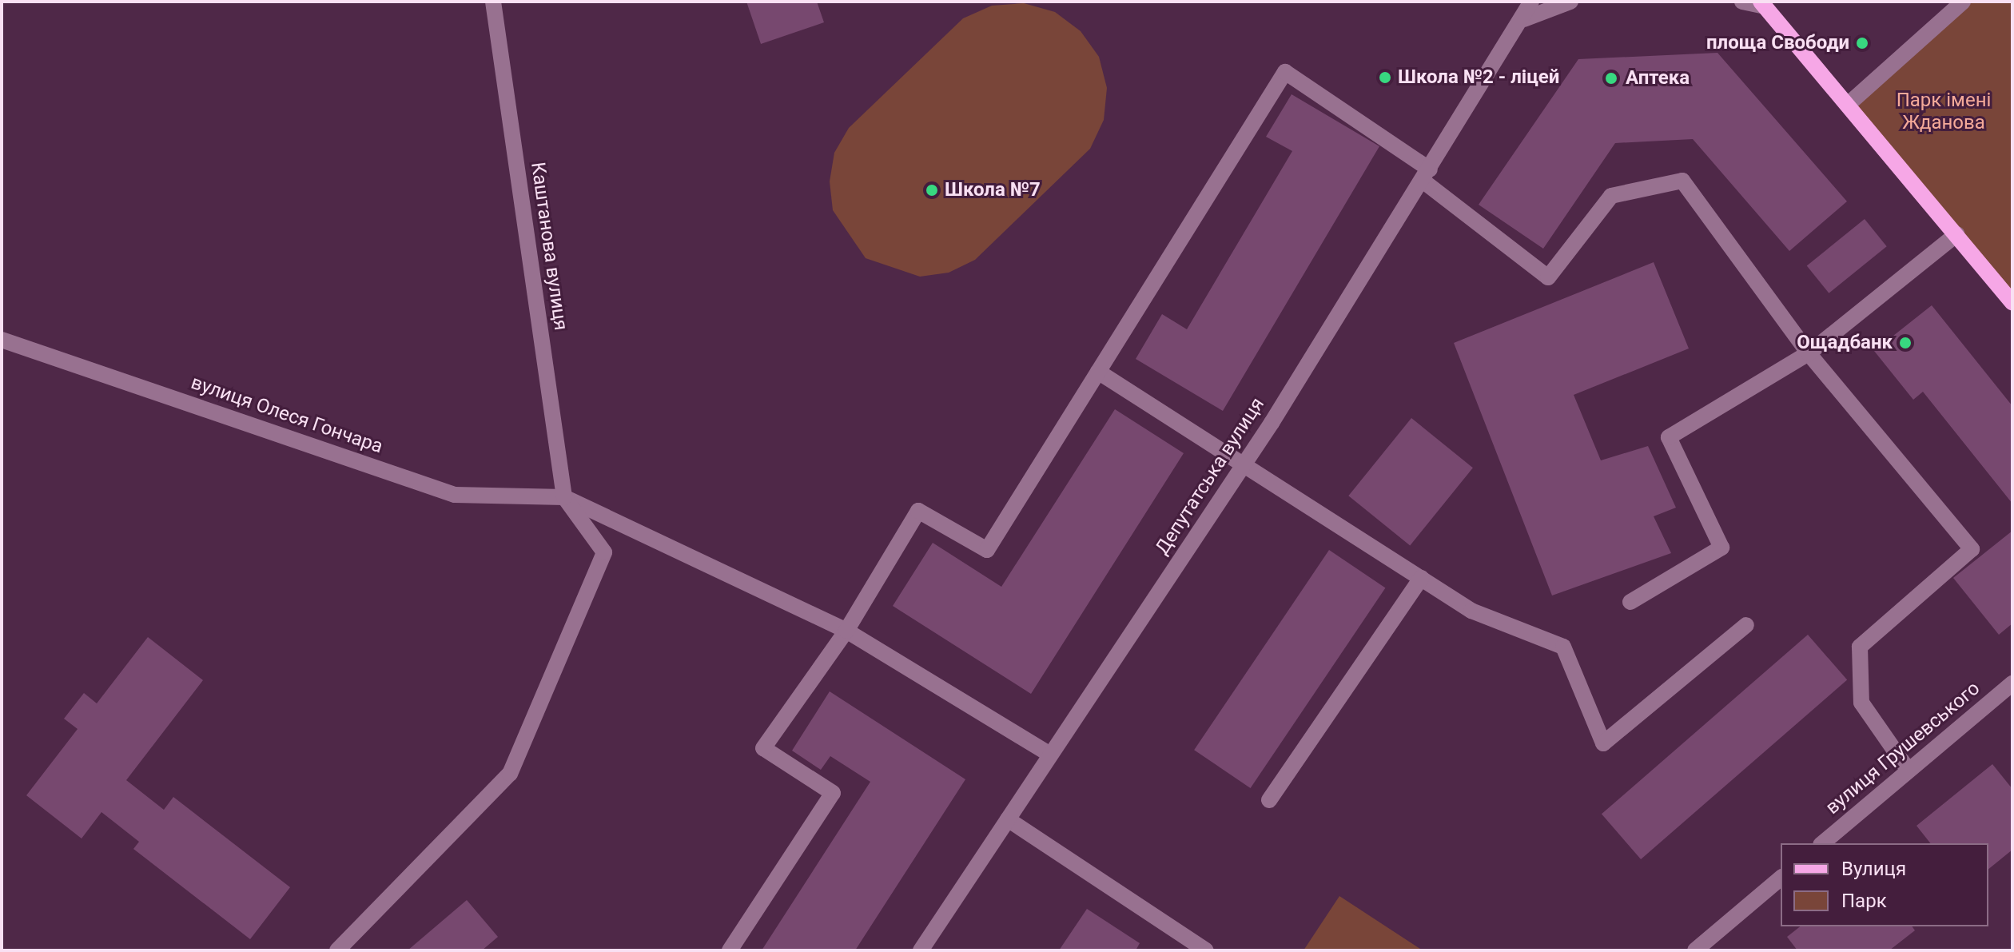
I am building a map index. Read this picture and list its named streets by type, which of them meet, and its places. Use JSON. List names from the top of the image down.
{
  "streets": {
    "street": [
      "Каштанова вулиця",
      "вулиця Олеся Гончара",
      "Депутатська вулиця",
      "вулиця Грушевського"
    ]
  },
  "crossings": [
    ["Каштанова вулиця", "вулиця Олеся Гончара"]
  ],
  "parks": ["Парк імені Жданова"],
  "places": [
    "площа Свободи",
    "Школа №2 - ліцей",
    "Аптека",
    "Школа №7",
    "Ощадбанк"
  ],
  "legend": ["Вулиця", "Парк"]
}
